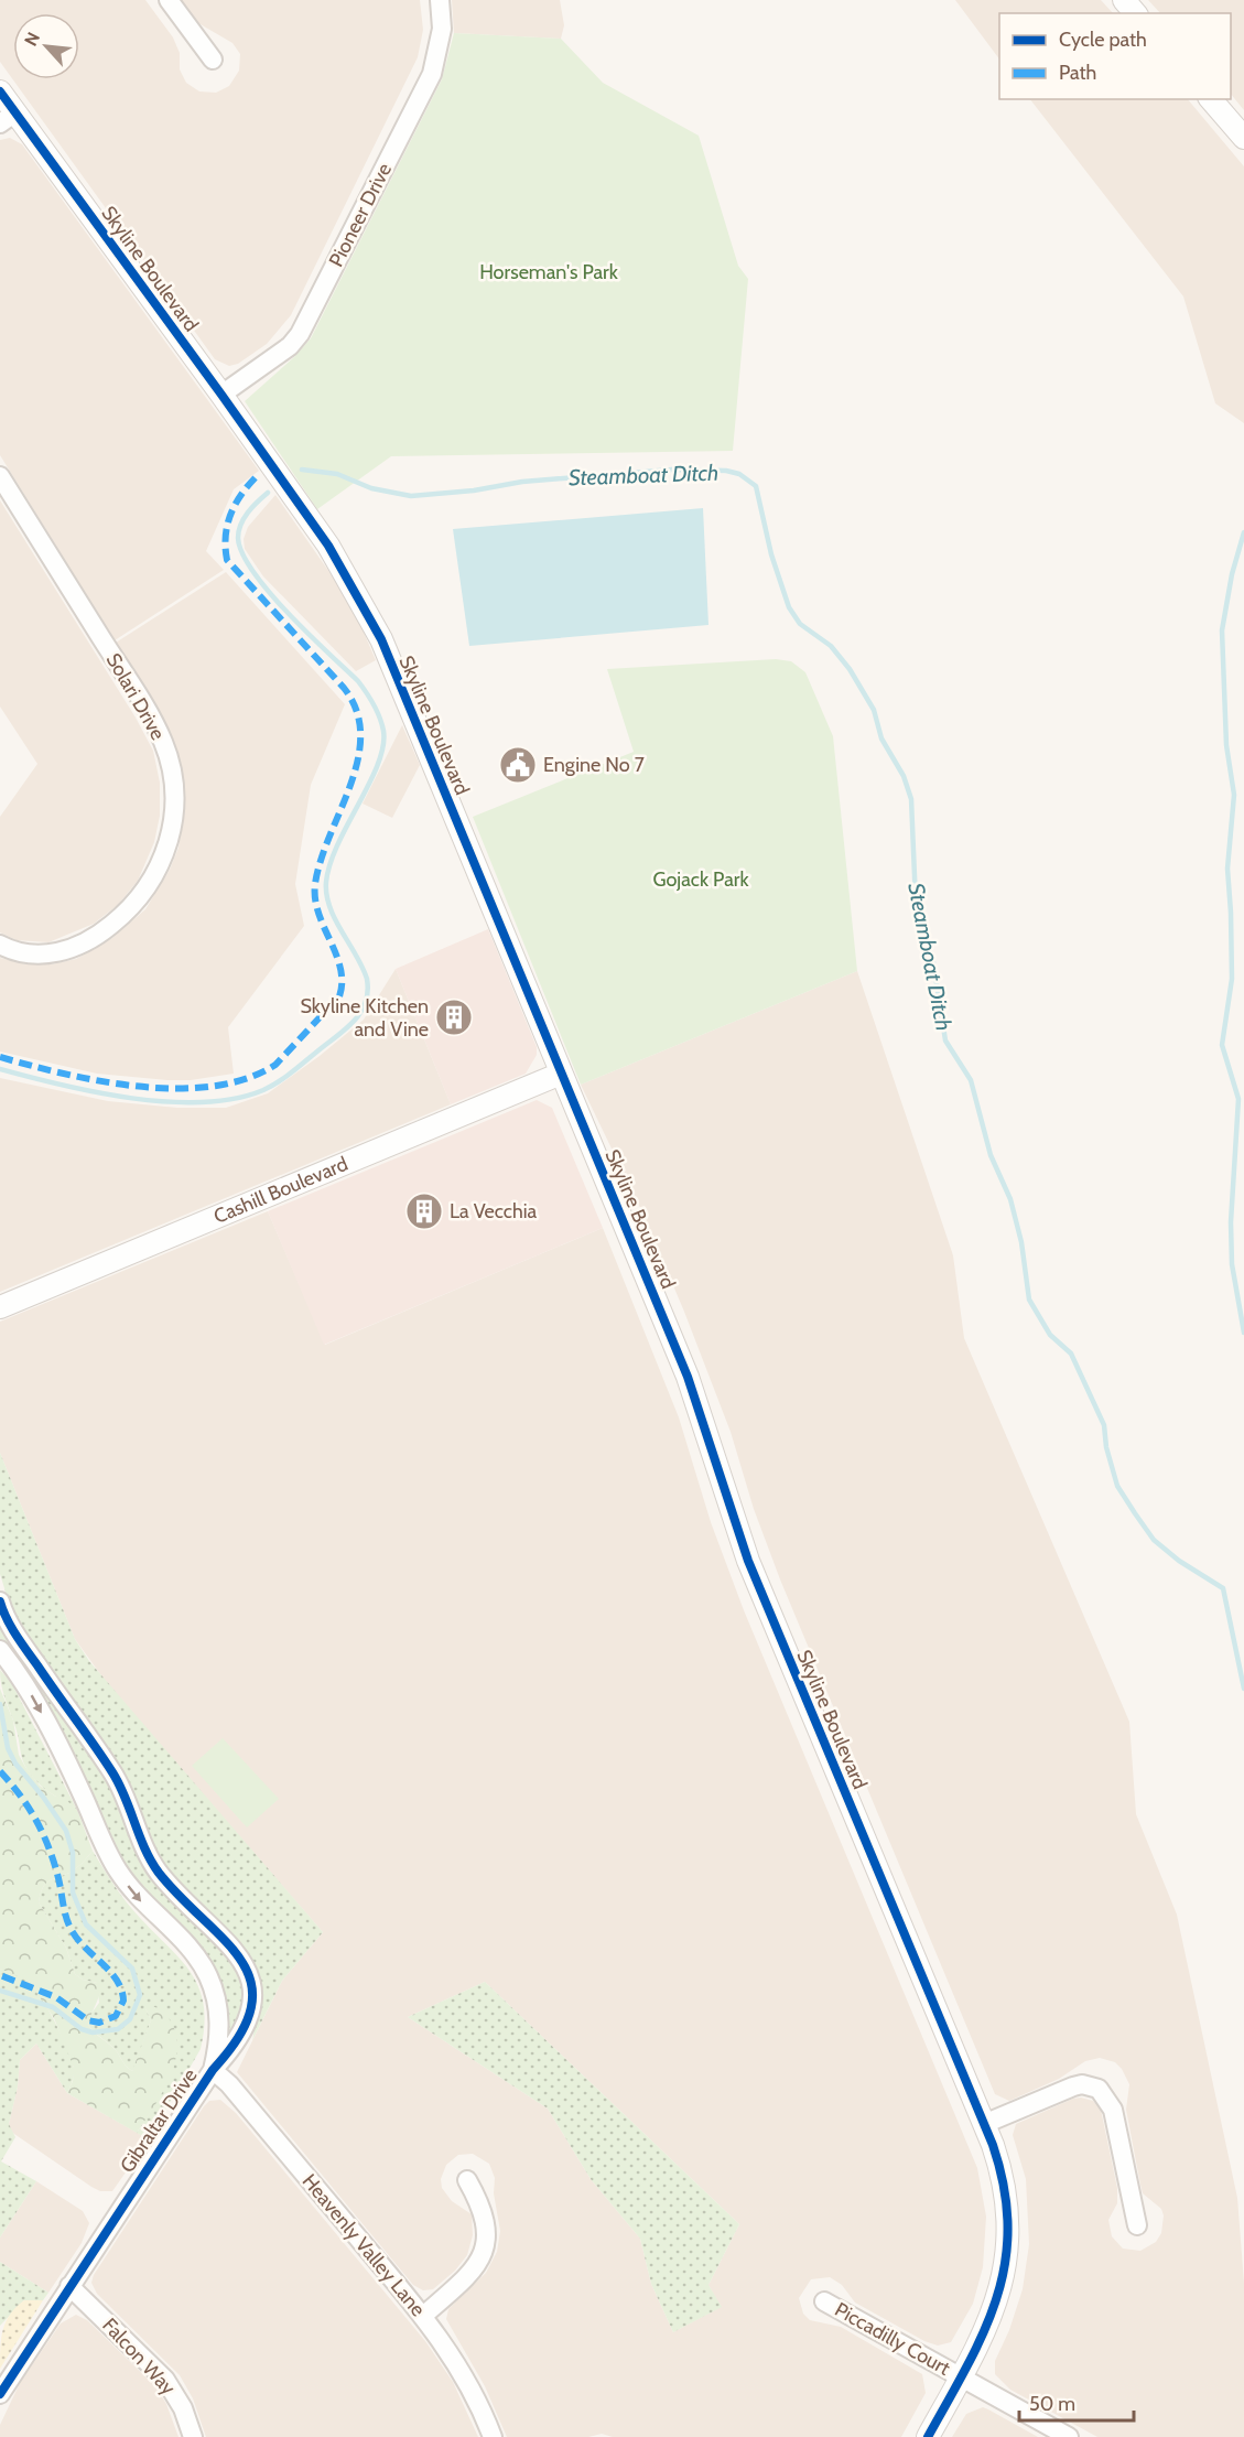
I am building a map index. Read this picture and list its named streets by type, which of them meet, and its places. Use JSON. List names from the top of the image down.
{
  "streets": {
    "street": [
      "Pioneer Drive",
      "Skyline Boulevard",
      "Solari Drive",
      "Cashill Boulevard",
      "Gibraltar Drive",
      "Heavenly Valley Lane",
      "Piccadilly Court",
      "Falcon Way"
    ]
  },
  "crossings": [
    ["Pioneer Drive", "Skyline Boulevard"],
    ["Skyline Boulevard", "Cashill Boulevard"],
    ["Skyline Boulevard", "Piccadilly Court"],
    ["Gibraltar Drive", "Heavenly Valley Lane"],
    ["Gibraltar Drive", "Falcon Way"]
  ],
  "water": ["Steamboat Ditch"],
  "parks": ["Horseman's Park", "Gojack Park"],
  "places": {
    "public building": ["Engine No 7"],
    "building": ["Skyline Kitchen and Vine", "La Vecchia"]
  },
  "legend": ["Cycle path", "Path"],
  "scale_bar": "50 m",
  "north": "top left"
}
